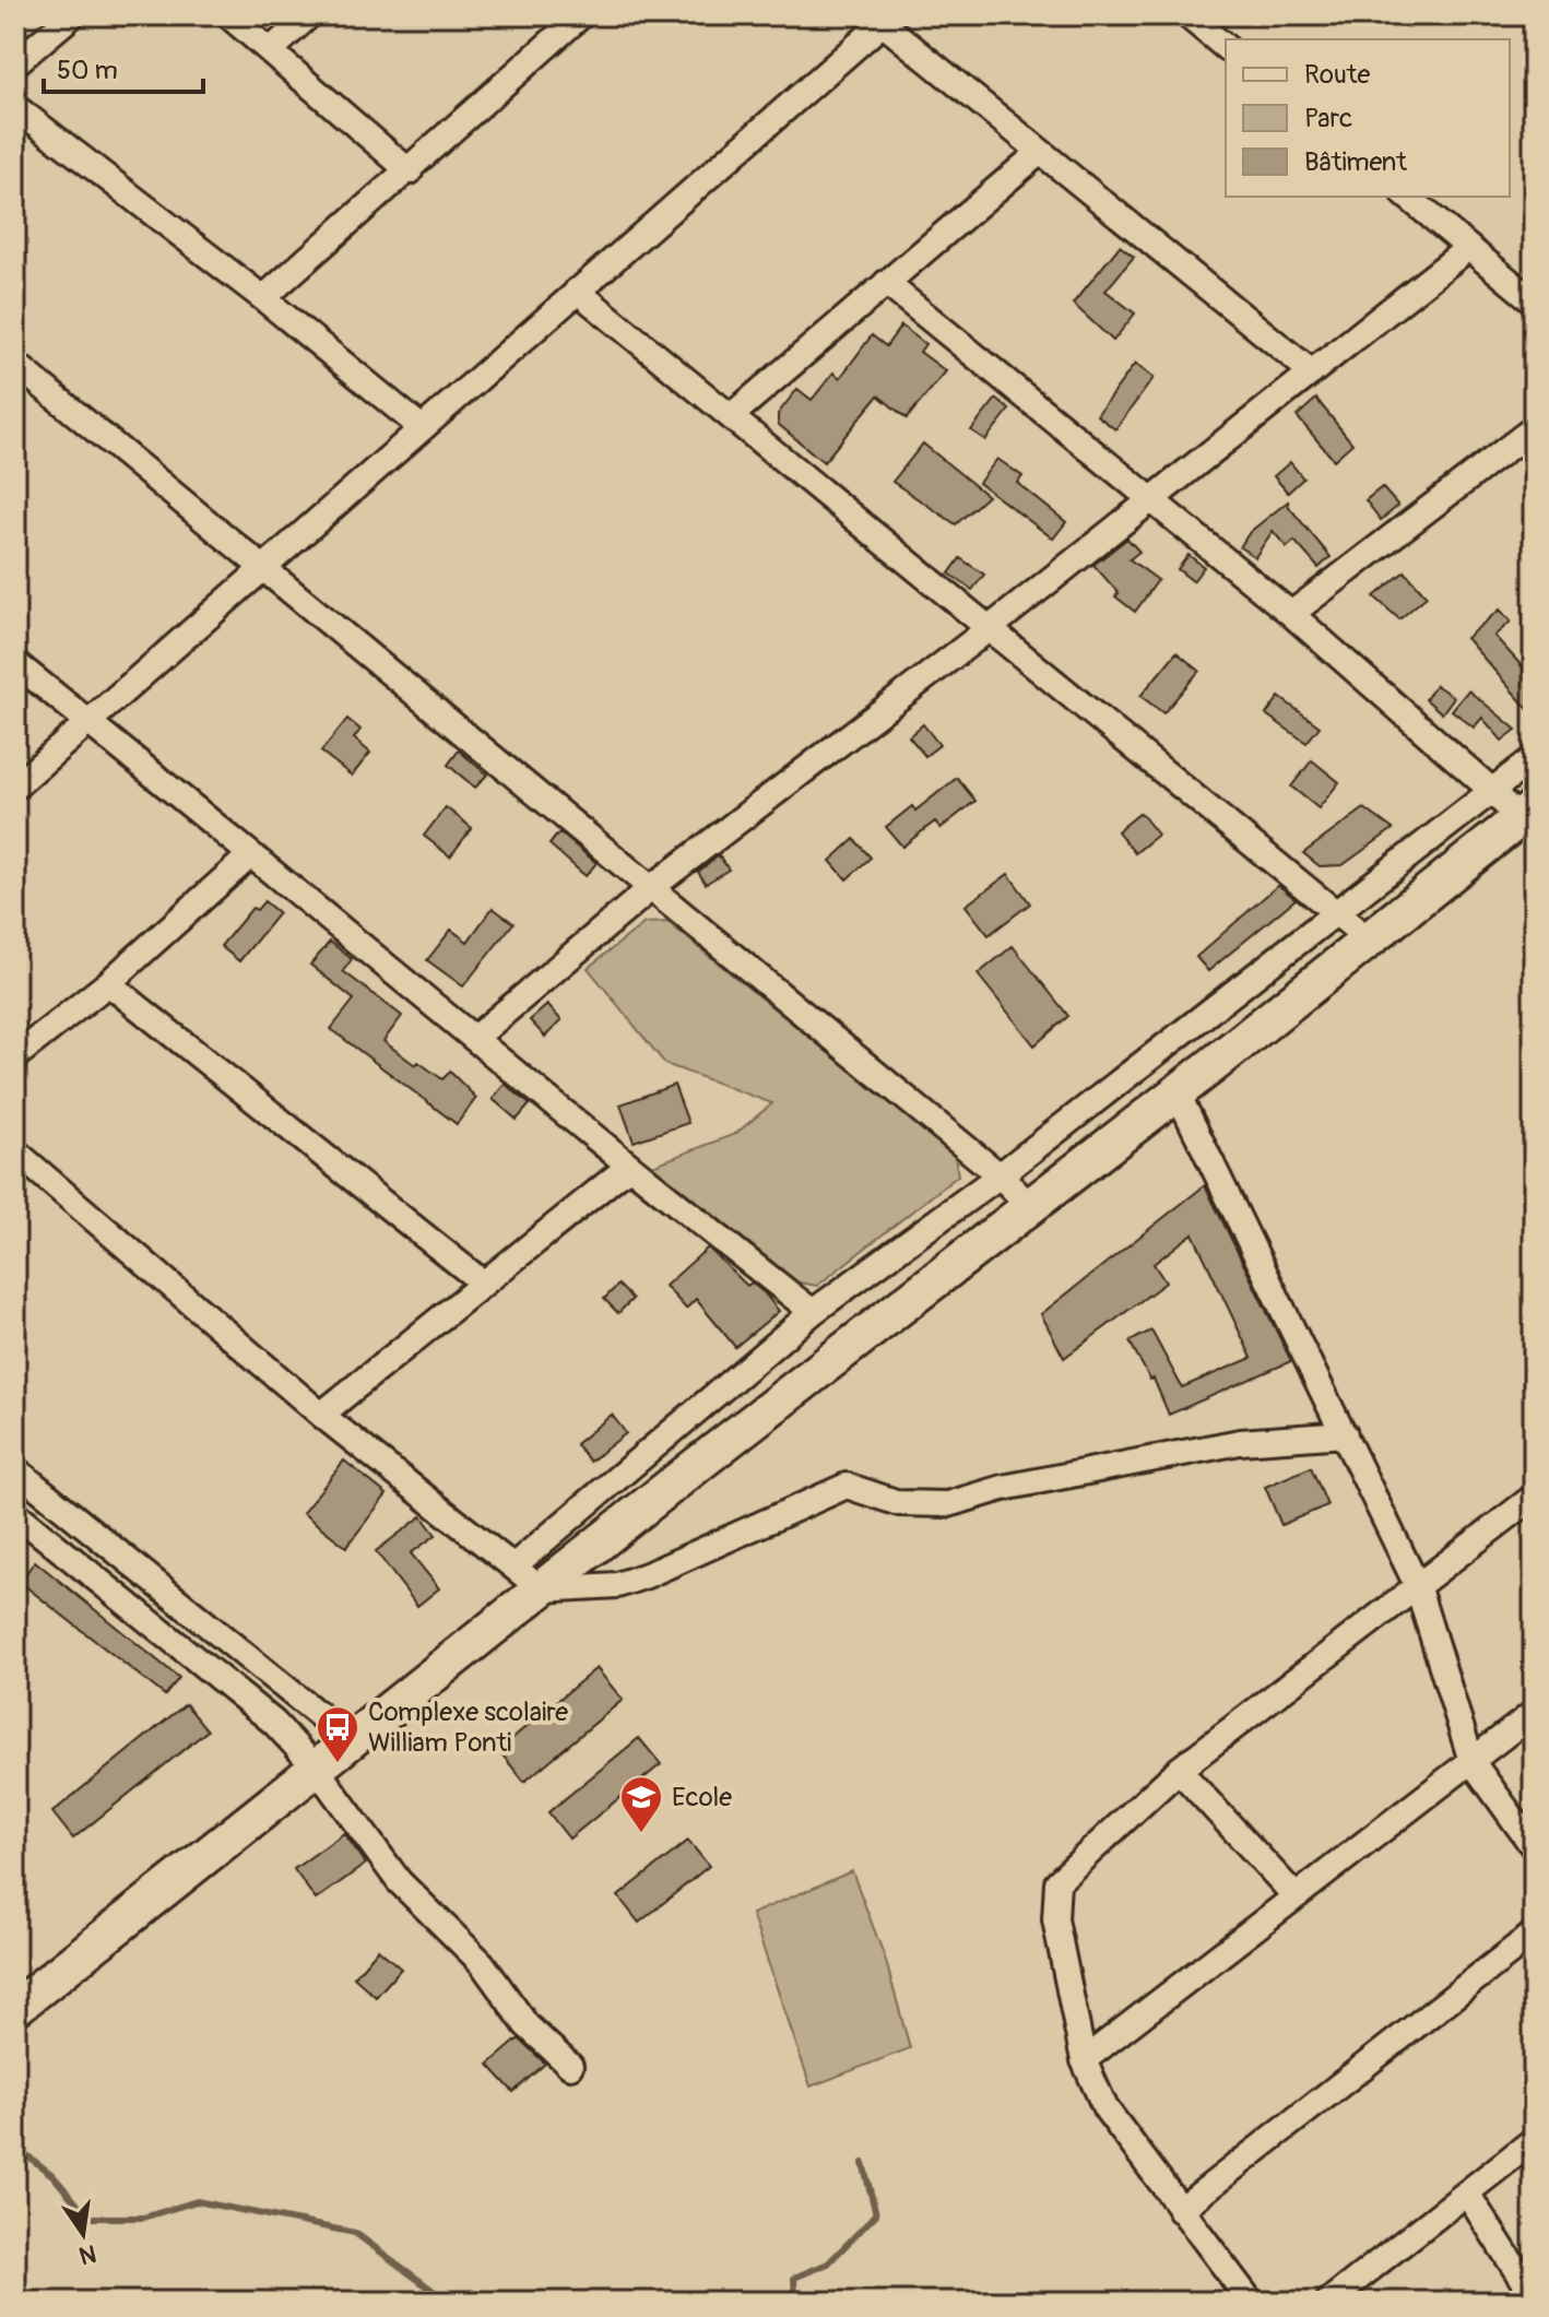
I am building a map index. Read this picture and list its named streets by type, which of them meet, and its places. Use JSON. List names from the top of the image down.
{
  "places": {
    "bus stop": ["Complexe scolaire William Ponti"],
    "school or university": ["Ecole"]
  },
  "legend": ["Route", "Parc", "Bâtiment"],
  "scale_bar": "50 m",
  "north": "bottom"
}
